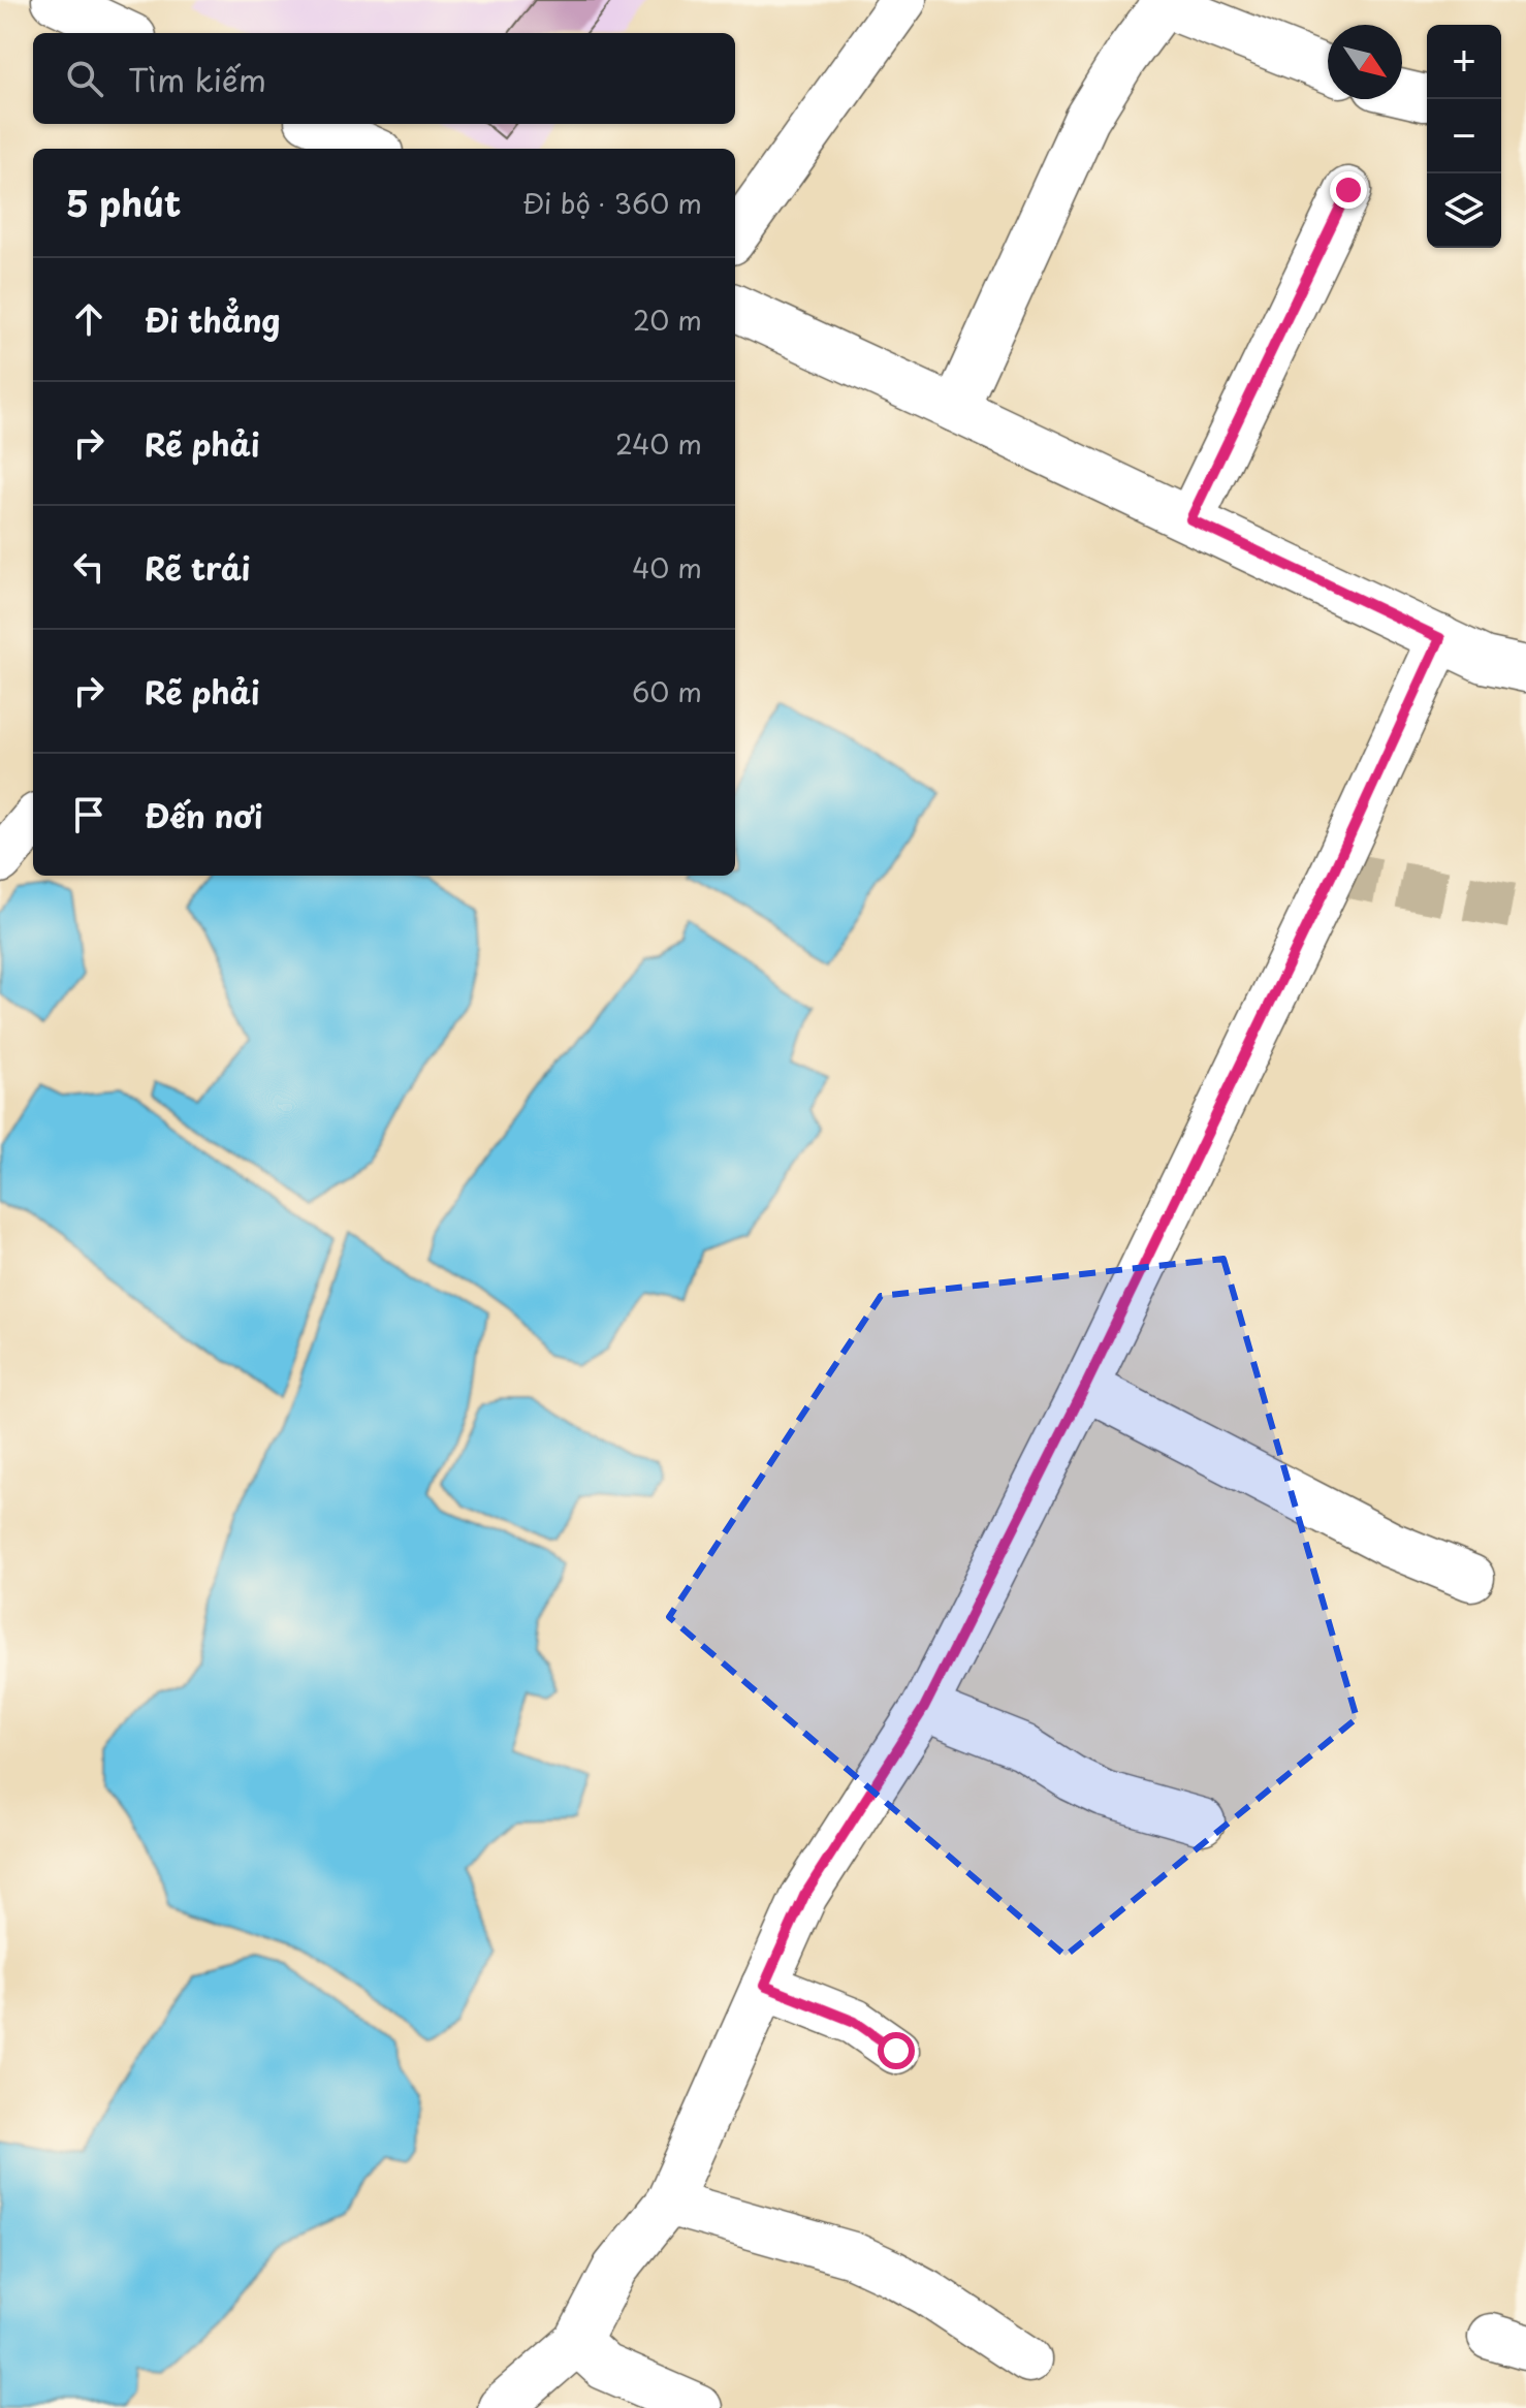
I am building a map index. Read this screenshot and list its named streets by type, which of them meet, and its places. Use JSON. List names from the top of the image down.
{
  "north": "bottom right",
  "page": {
    "map_buttons": ["+", "−"],
    "search": "Tìm kiếm",
    "heading": ["5 phút", "Đi bộ · 360 m"],
    "list": [
      ["Đi thẳng", "20 m"],
      ["Rẽ phải", "240 m"],
      ["Rẽ trái", "40 m"],
      ["Rẽ phải", "60 m"],
      "Đến nơi"
    ]
  }
}
